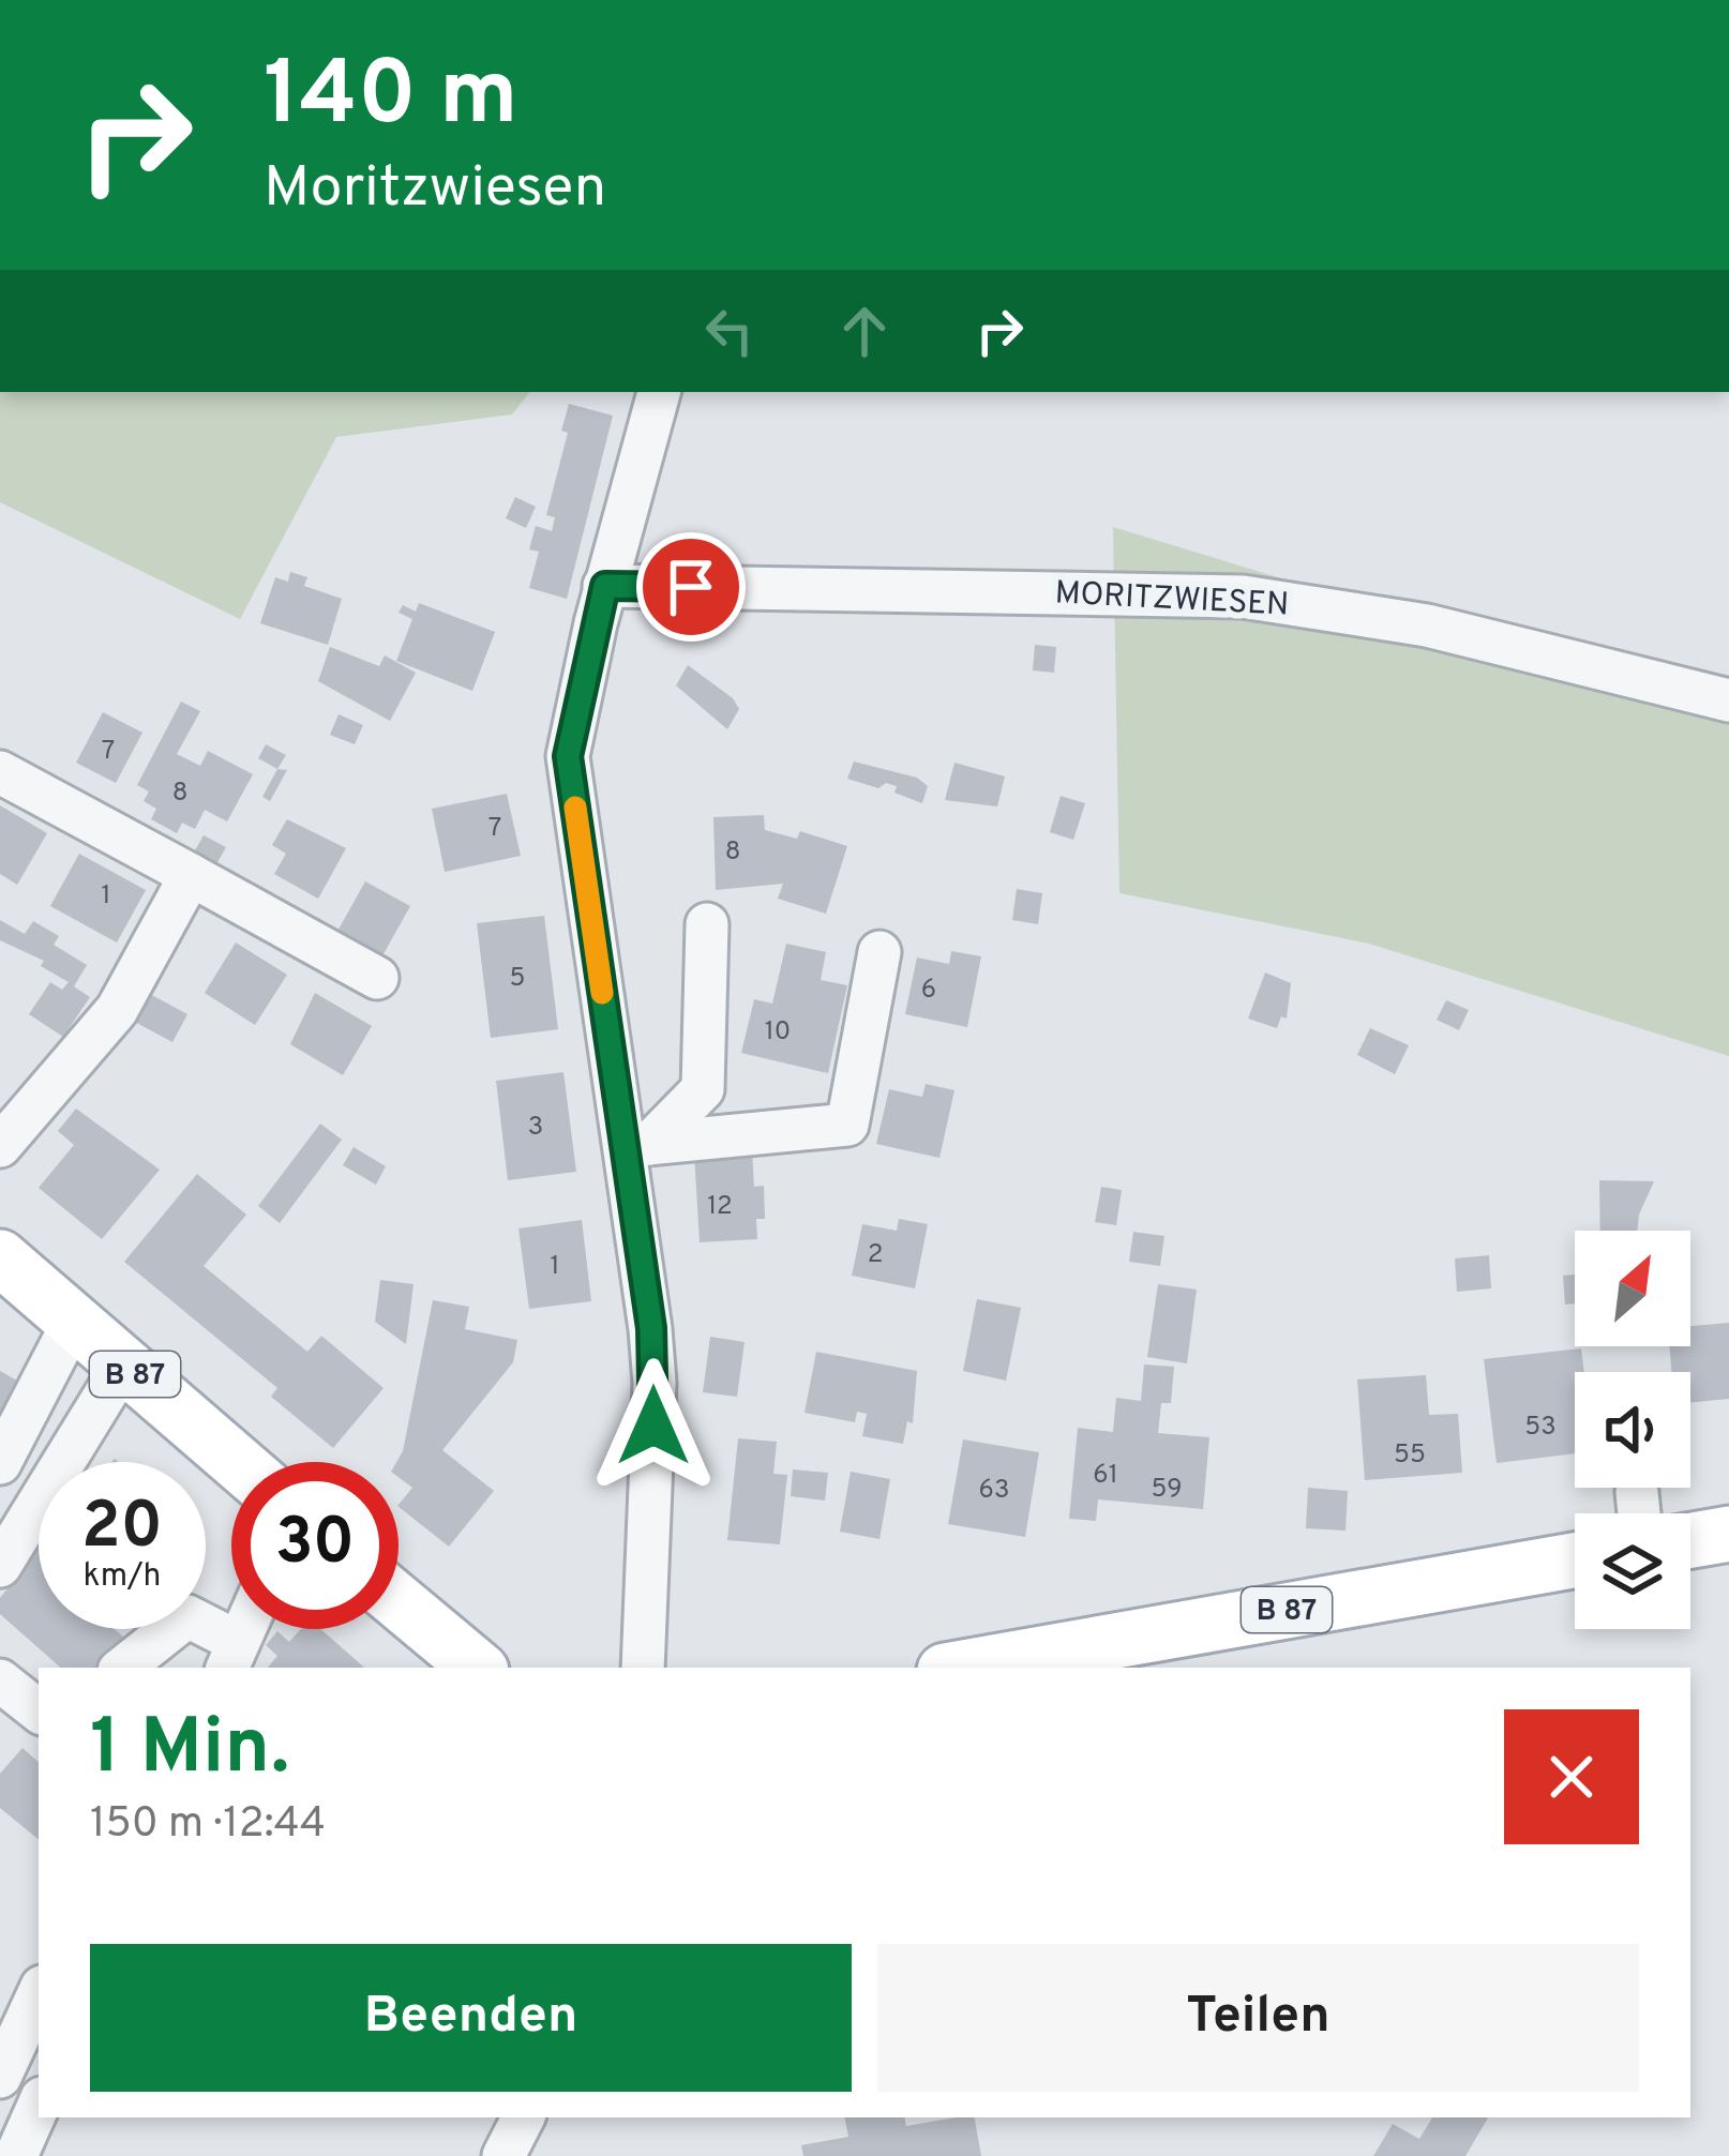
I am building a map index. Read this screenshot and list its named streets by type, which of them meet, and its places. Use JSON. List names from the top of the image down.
{
  "streets": {
    "main road": ["B 87"],
    "street": ["MORITZWIESEN"]
  },
  "house_numbers": [
    "7",
    "8",
    "7",
    "8",
    "1",
    "5",
    "6",
    "10",
    "3",
    "12",
    "2",
    "1",
    "53",
    "55",
    "61",
    "59",
    "63"
  ],
  "north": "top right",
  "page": {
    "turn": ["140 m", "Moritzwiesen"],
    "speed": "20 km/h",
    "limit": "30",
    "heading": ["1 Min.", "150 m · 12:44"],
    "buttons": ["Beenden", "Teilen"]
  }
}
